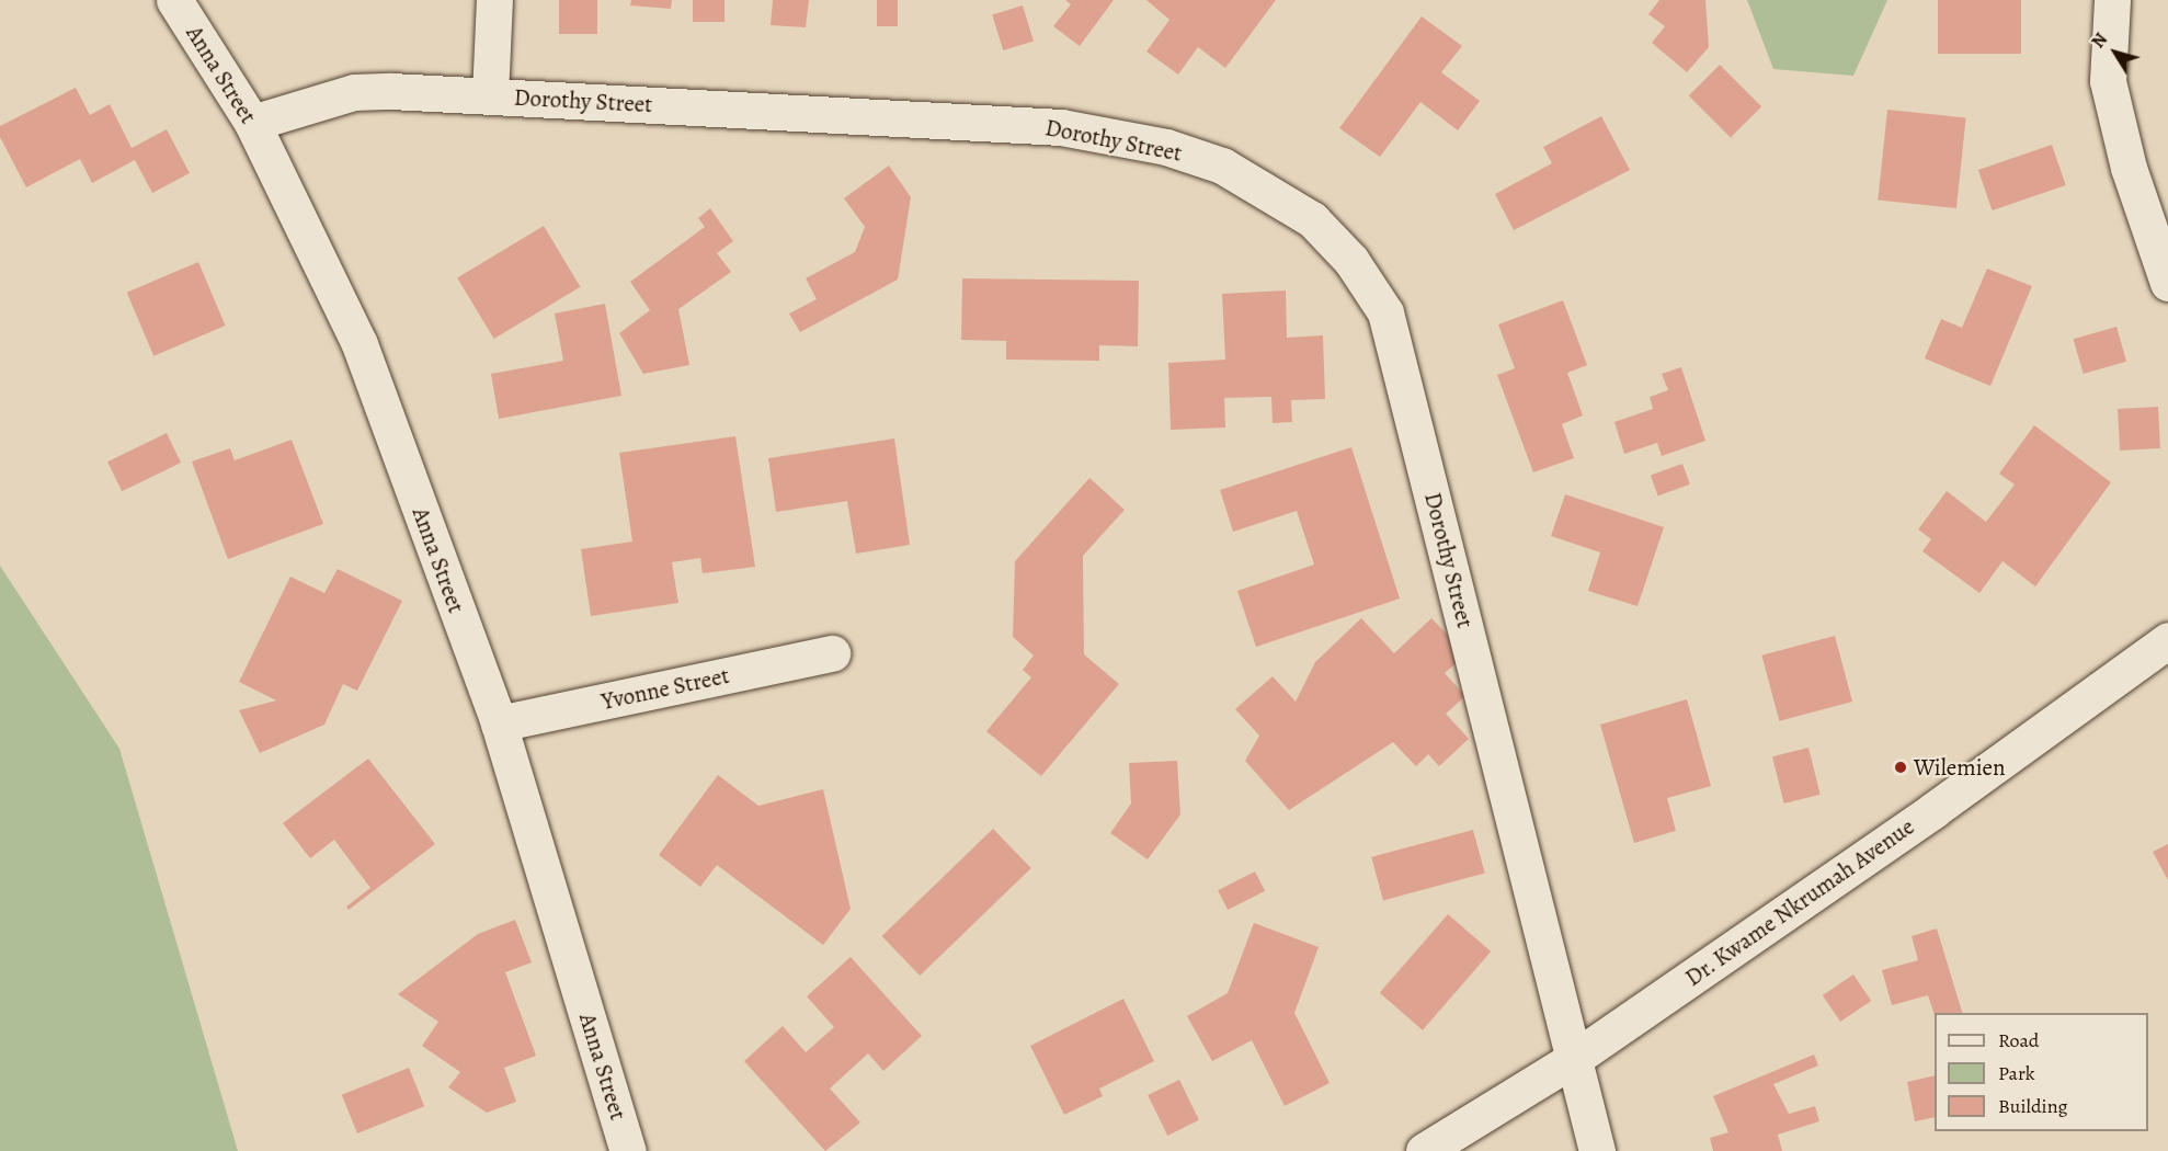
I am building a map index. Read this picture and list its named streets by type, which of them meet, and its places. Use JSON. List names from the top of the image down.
{
  "streets": {
    "street": [
      "Anna Street",
      "Dorothy Street",
      "Yvonne Street",
      "Dr. Kwame Nkrumah Avenue"
    ]
  },
  "crossings": [
    ["Anna Street", "Dorothy Street"],
    ["Anna Street", "Yvonne Street"],
    ["Dorothy Street", "Dr. Kwame Nkrumah Avenue"]
  ],
  "places": ["Wilemien"],
  "legend": ["Road", "Park", "Building"],
  "north": "top left"
}
